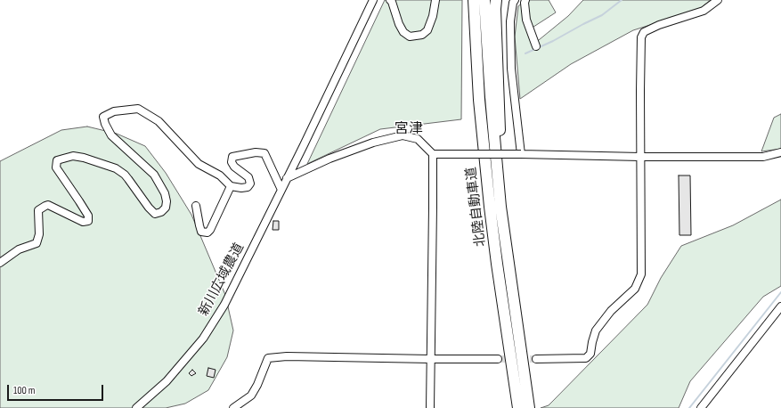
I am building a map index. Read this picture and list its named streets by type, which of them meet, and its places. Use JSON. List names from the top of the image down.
{
  "streets": {
    "highway": ["北陸自動車道"],
    "street": ["新川広域農道"]
  },
  "districts": ["宮津"],
  "scale_bar": "100 m"
}
